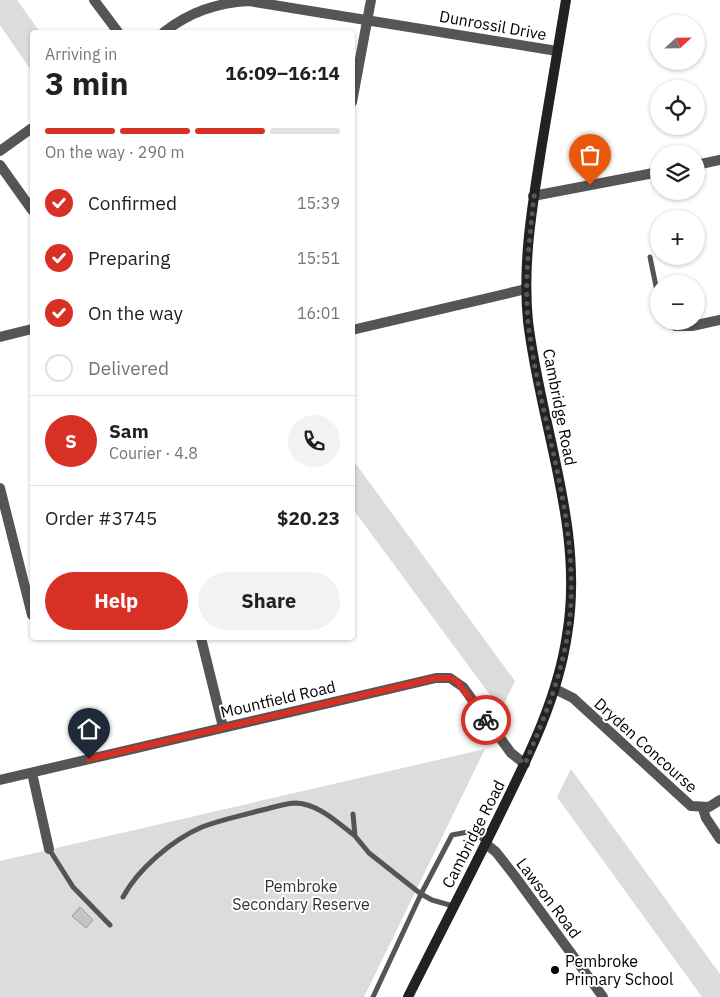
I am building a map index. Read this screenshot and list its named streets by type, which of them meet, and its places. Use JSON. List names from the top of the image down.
{
  "streets": {
    "main road": ["Cambridge Road"],
    "street": [
      "Dunrossil Drive",
      "Mountfield Road",
      "Dryden Concourse",
      "Lawson Road"
    ]
  },
  "crossings": [
    ["Dunrossil Drive", "Cambridge Road"],
    ["Cambridge Road", "Mountfield Road"],
    ["Cambridge Road", "Dryden Concourse"],
    ["Cambridge Road", "Lawson Road"]
  ],
  "parks": ["Pembroke Secondary Reserve"],
  "places": ["Pembroke Primary School"],
  "north": "right",
  "page": {
    "map_buttons": ["+", "−"],
    "heading": ["3 min", "Arriving in", "16:09–16:14"],
    "panel": [
      "Sam",
      "Courier · 4.8",
      "Order #3745",
      "$20.23"
    ],
    "bar": "On the way · 290 m",
    "list": [
      ["Confirmed", "15:39"],
      ["Preparing", "15:51"],
      ["On the way", "16:01"],
      "Delivered"
    ],
    "round": "S",
    "buttons": ["Help", "Share"]
  }
}
